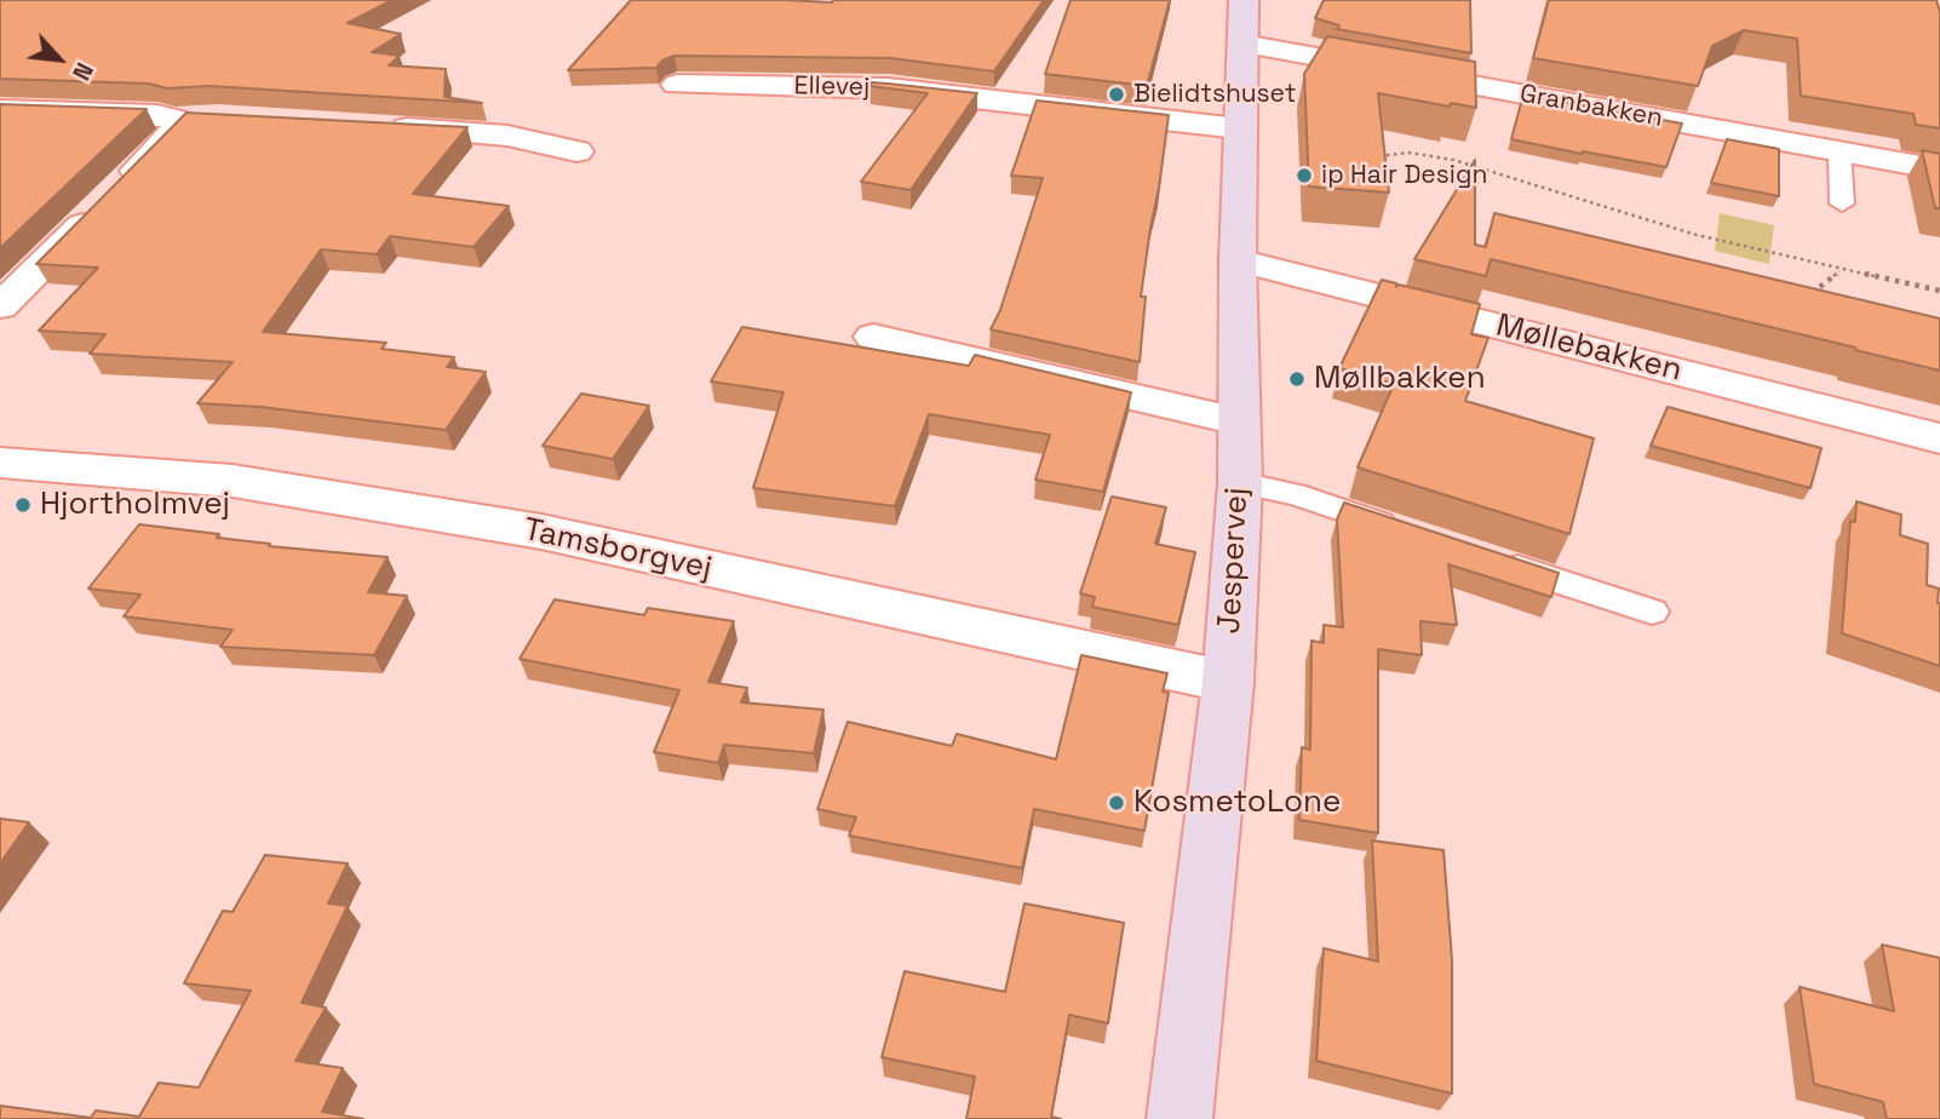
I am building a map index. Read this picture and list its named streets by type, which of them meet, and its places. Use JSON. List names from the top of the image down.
{
  "streets": {
    "street": [
      "Ellevej",
      "Granbakken",
      "Møllebakken",
      "Tamsborgvej",
      "Jespervej"
    ]
  },
  "crossings": [
    ["Ellevej", "Jespervej"],
    ["Granbakken", "Jespervej"],
    ["Møllebakken", "Jespervej"],
    ["Tamsborgvej", "Jespervej"]
  ],
  "places": [
    "Bielidtshuset",
    "ip Hair Design",
    "Møllbakken",
    "Hjortholmvej",
    "KosmetoLone"
  ],
  "north": "bottom right"
}
